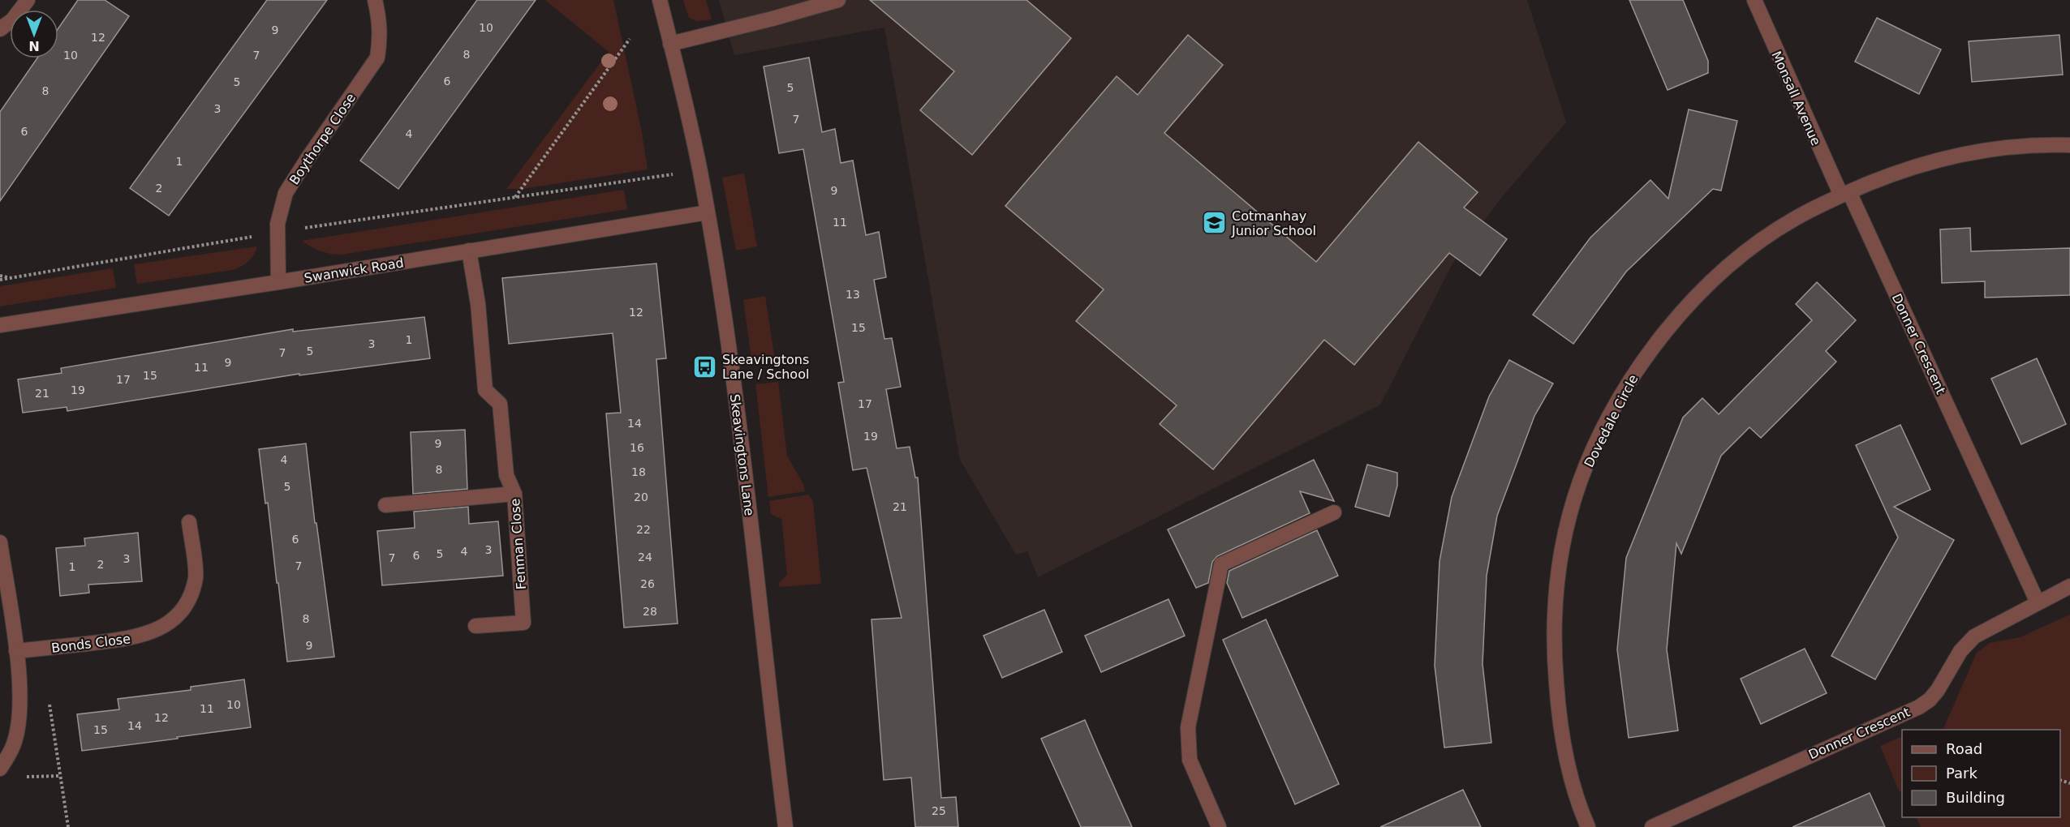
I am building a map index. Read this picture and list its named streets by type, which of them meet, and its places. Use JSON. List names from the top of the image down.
{
  "streets": {
    "street": [
      "Monsall Avenue",
      "Boythorpe Close",
      "Swanwick Road",
      "Donner Crescent",
      "Dovedale Circle",
      "Skeavingtons Lane",
      "Fenman Close",
      "Bonds Close"
    ]
  },
  "crossings": [
    ["Monsall Avenue", "Donner Crescent"],
    ["Monsall Avenue", "Dovedale Circle"],
    ["Boythorpe Close", "Swanwick Road"],
    ["Swanwick Road", "Skeavingtons Lane"],
    ["Swanwick Road", "Fenman Close"],
    ["Donner Crescent", "Dovedale Circle"]
  ],
  "places": {
    "school or university": ["Cotmanhay Junior School"],
    "bus stop": ["Skeavingtons Lane / School"]
  },
  "house_numbers": [
    "10",
    "9",
    "12",
    "8",
    "10",
    "7",
    "6",
    "5",
    "5",
    "8",
    "3",
    "7",
    "6",
    "4",
    "1",
    "2",
    "9",
    "11",
    "13",
    "12",
    "15",
    "1",
    "3",
    "5",
    "7",
    "9",
    "11",
    "15",
    "17",
    "19",
    "21",
    "17",
    "14",
    "19",
    "9",
    "16",
    "4",
    "8",
    "18",
    "5",
    "20",
    "21",
    "22",
    "6",
    "3",
    "4",
    "5",
    "6",
    "24",
    "7",
    "3",
    "2",
    "7",
    "1",
    "26",
    "28",
    "8",
    "9",
    "10",
    "11",
    "12",
    "14",
    "15",
    "25"
  ],
  "legend": ["Road", "Park", "Building"],
  "north": "bottom"
}
